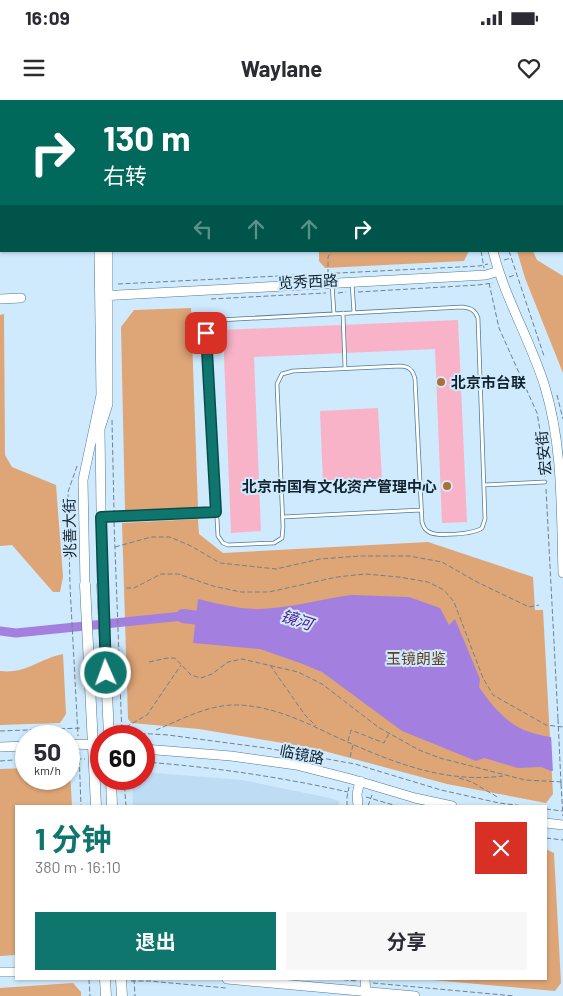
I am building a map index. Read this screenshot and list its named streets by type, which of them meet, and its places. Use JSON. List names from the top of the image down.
{
  "streets": {
    "main road": ["兆善大街"],
    "street": ["览秀西路", "宏安街", "临镜路"]
  },
  "crossings": [
    ["览秀西路", "宏安街"],
    ["览秀西路", "兆善大街"]
  ],
  "water": ["镜河"],
  "parks": ["玉镜朗鉴"],
  "places": ["北京市台联", "北京市国有文化资产管理中心"],
  "page": {
    "status": "16:09",
    "header": "Waylane",
    "turn": ["130 m", "右转"],
    "speed": "50 km/h",
    "limit": "60",
    "heading": ["1 分钟", "380 m · 16:10"],
    "buttons": ["退出", "分享"]
  }
}
